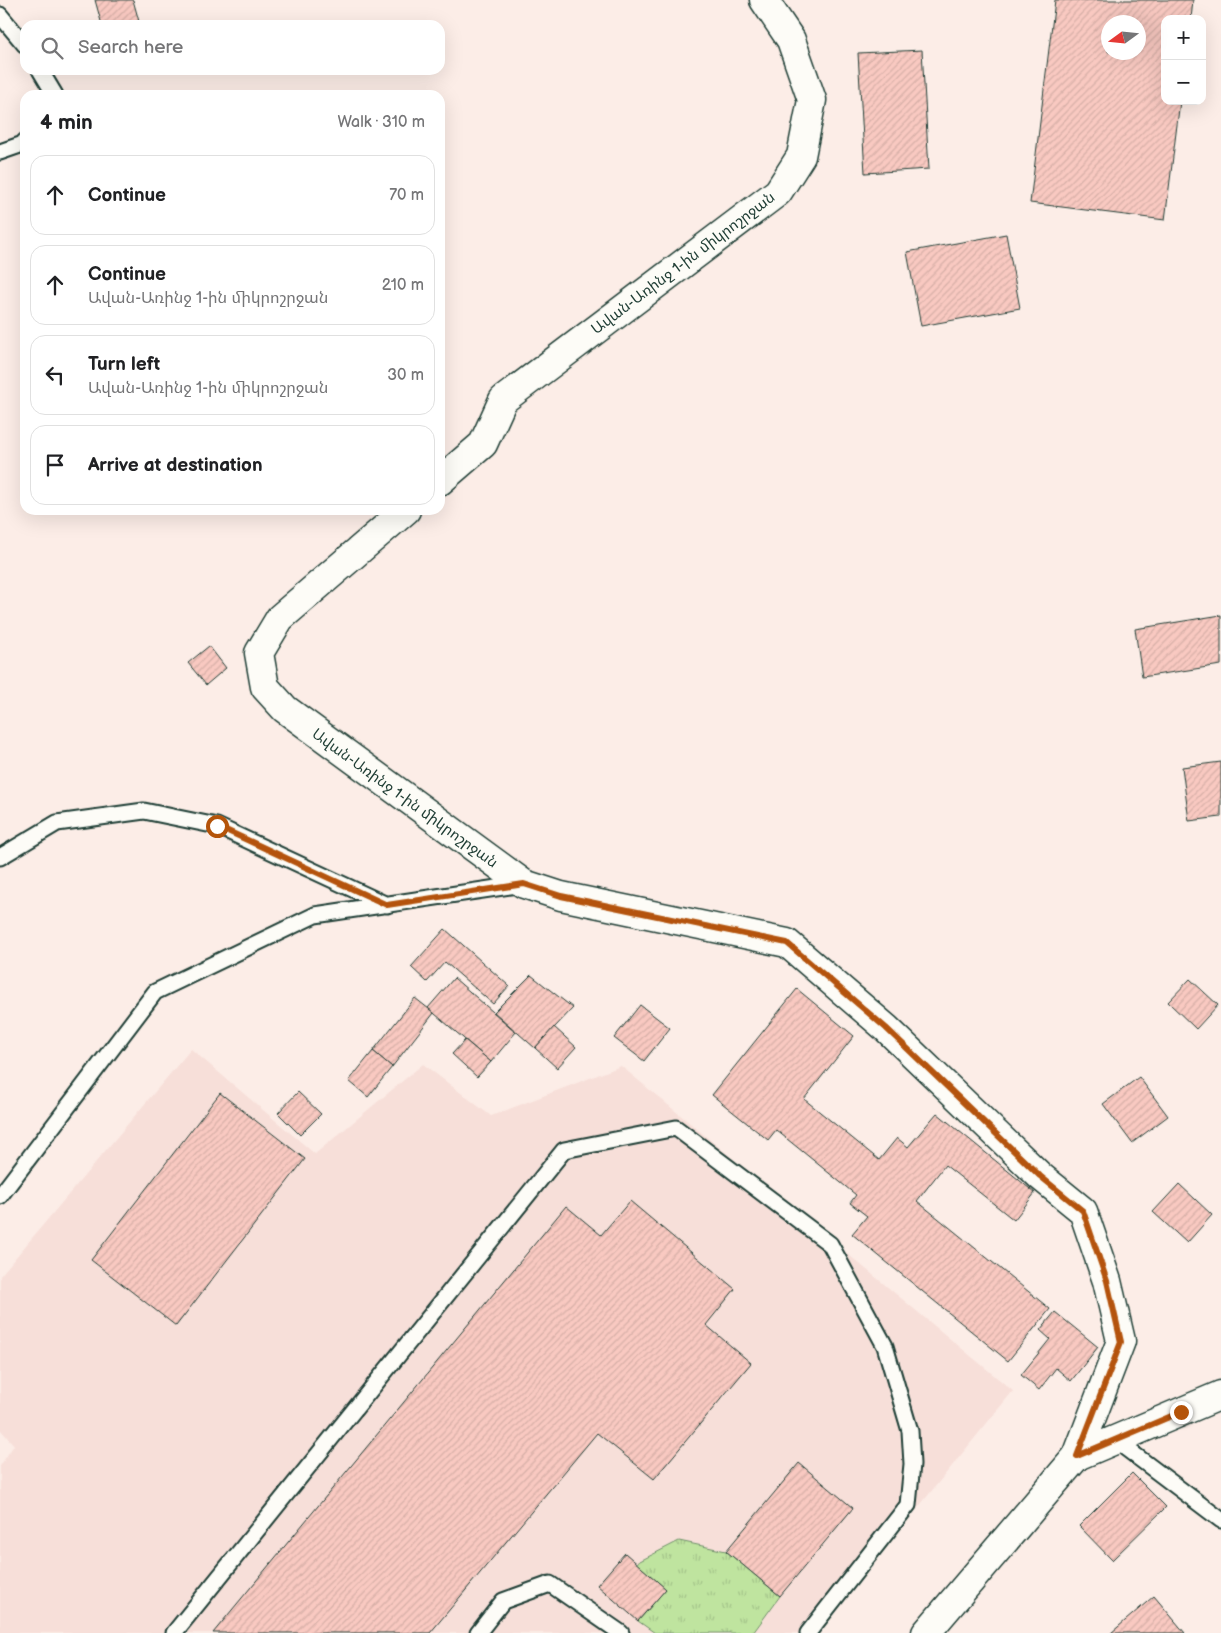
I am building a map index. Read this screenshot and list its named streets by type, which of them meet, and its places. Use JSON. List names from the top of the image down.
{
  "streets": {
    "street": ["Ավան-Առինջ 1-ին միկրոշրջան"]
  },
  "north": "left",
  "page": {
    "map_buttons": ["+", "−"],
    "search": "Search here",
    "heading": ["4 min", "Walk · 310 m"],
    "list": [
      ["Continue", "70 m"],
      ["Continue", "Ավան-Առինջ 1-ին միկրոշրջան", "210 m"],
      ["Turn left", "Ավան-Առինջ 1-ին միկրոշրջան", "30 m"],
      "Arrive at destination"
    ]
  }
}
